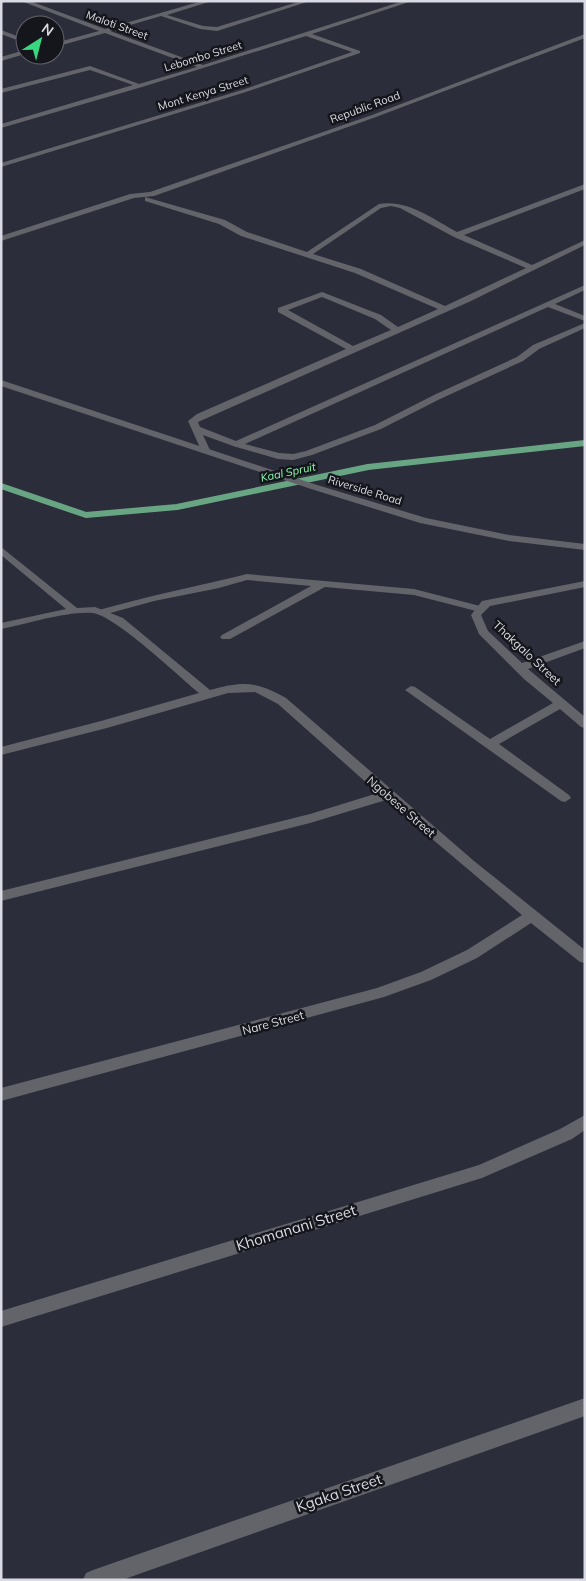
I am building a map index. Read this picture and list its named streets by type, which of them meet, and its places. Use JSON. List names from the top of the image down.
{
  "streets": {
    "street": [
      "Maloti Street",
      "Lebombo Street",
      "Mont Kenya Street",
      "Republic Road",
      "Riverside Road",
      "Thakgalo Street",
      "Ngobese Street",
      "Nare Street",
      "Khomanani Street",
      "Kgaka Street"
    ]
  },
  "crossings": [
    ["Maloti Street", "Lebombo Street"],
    ["Lebombo Street", "Mont Kenya Street"],
    ["Ngobese Street", "Nare Street"]
  ],
  "water": ["Kaal Spruit"],
  "north": "top right"
}
